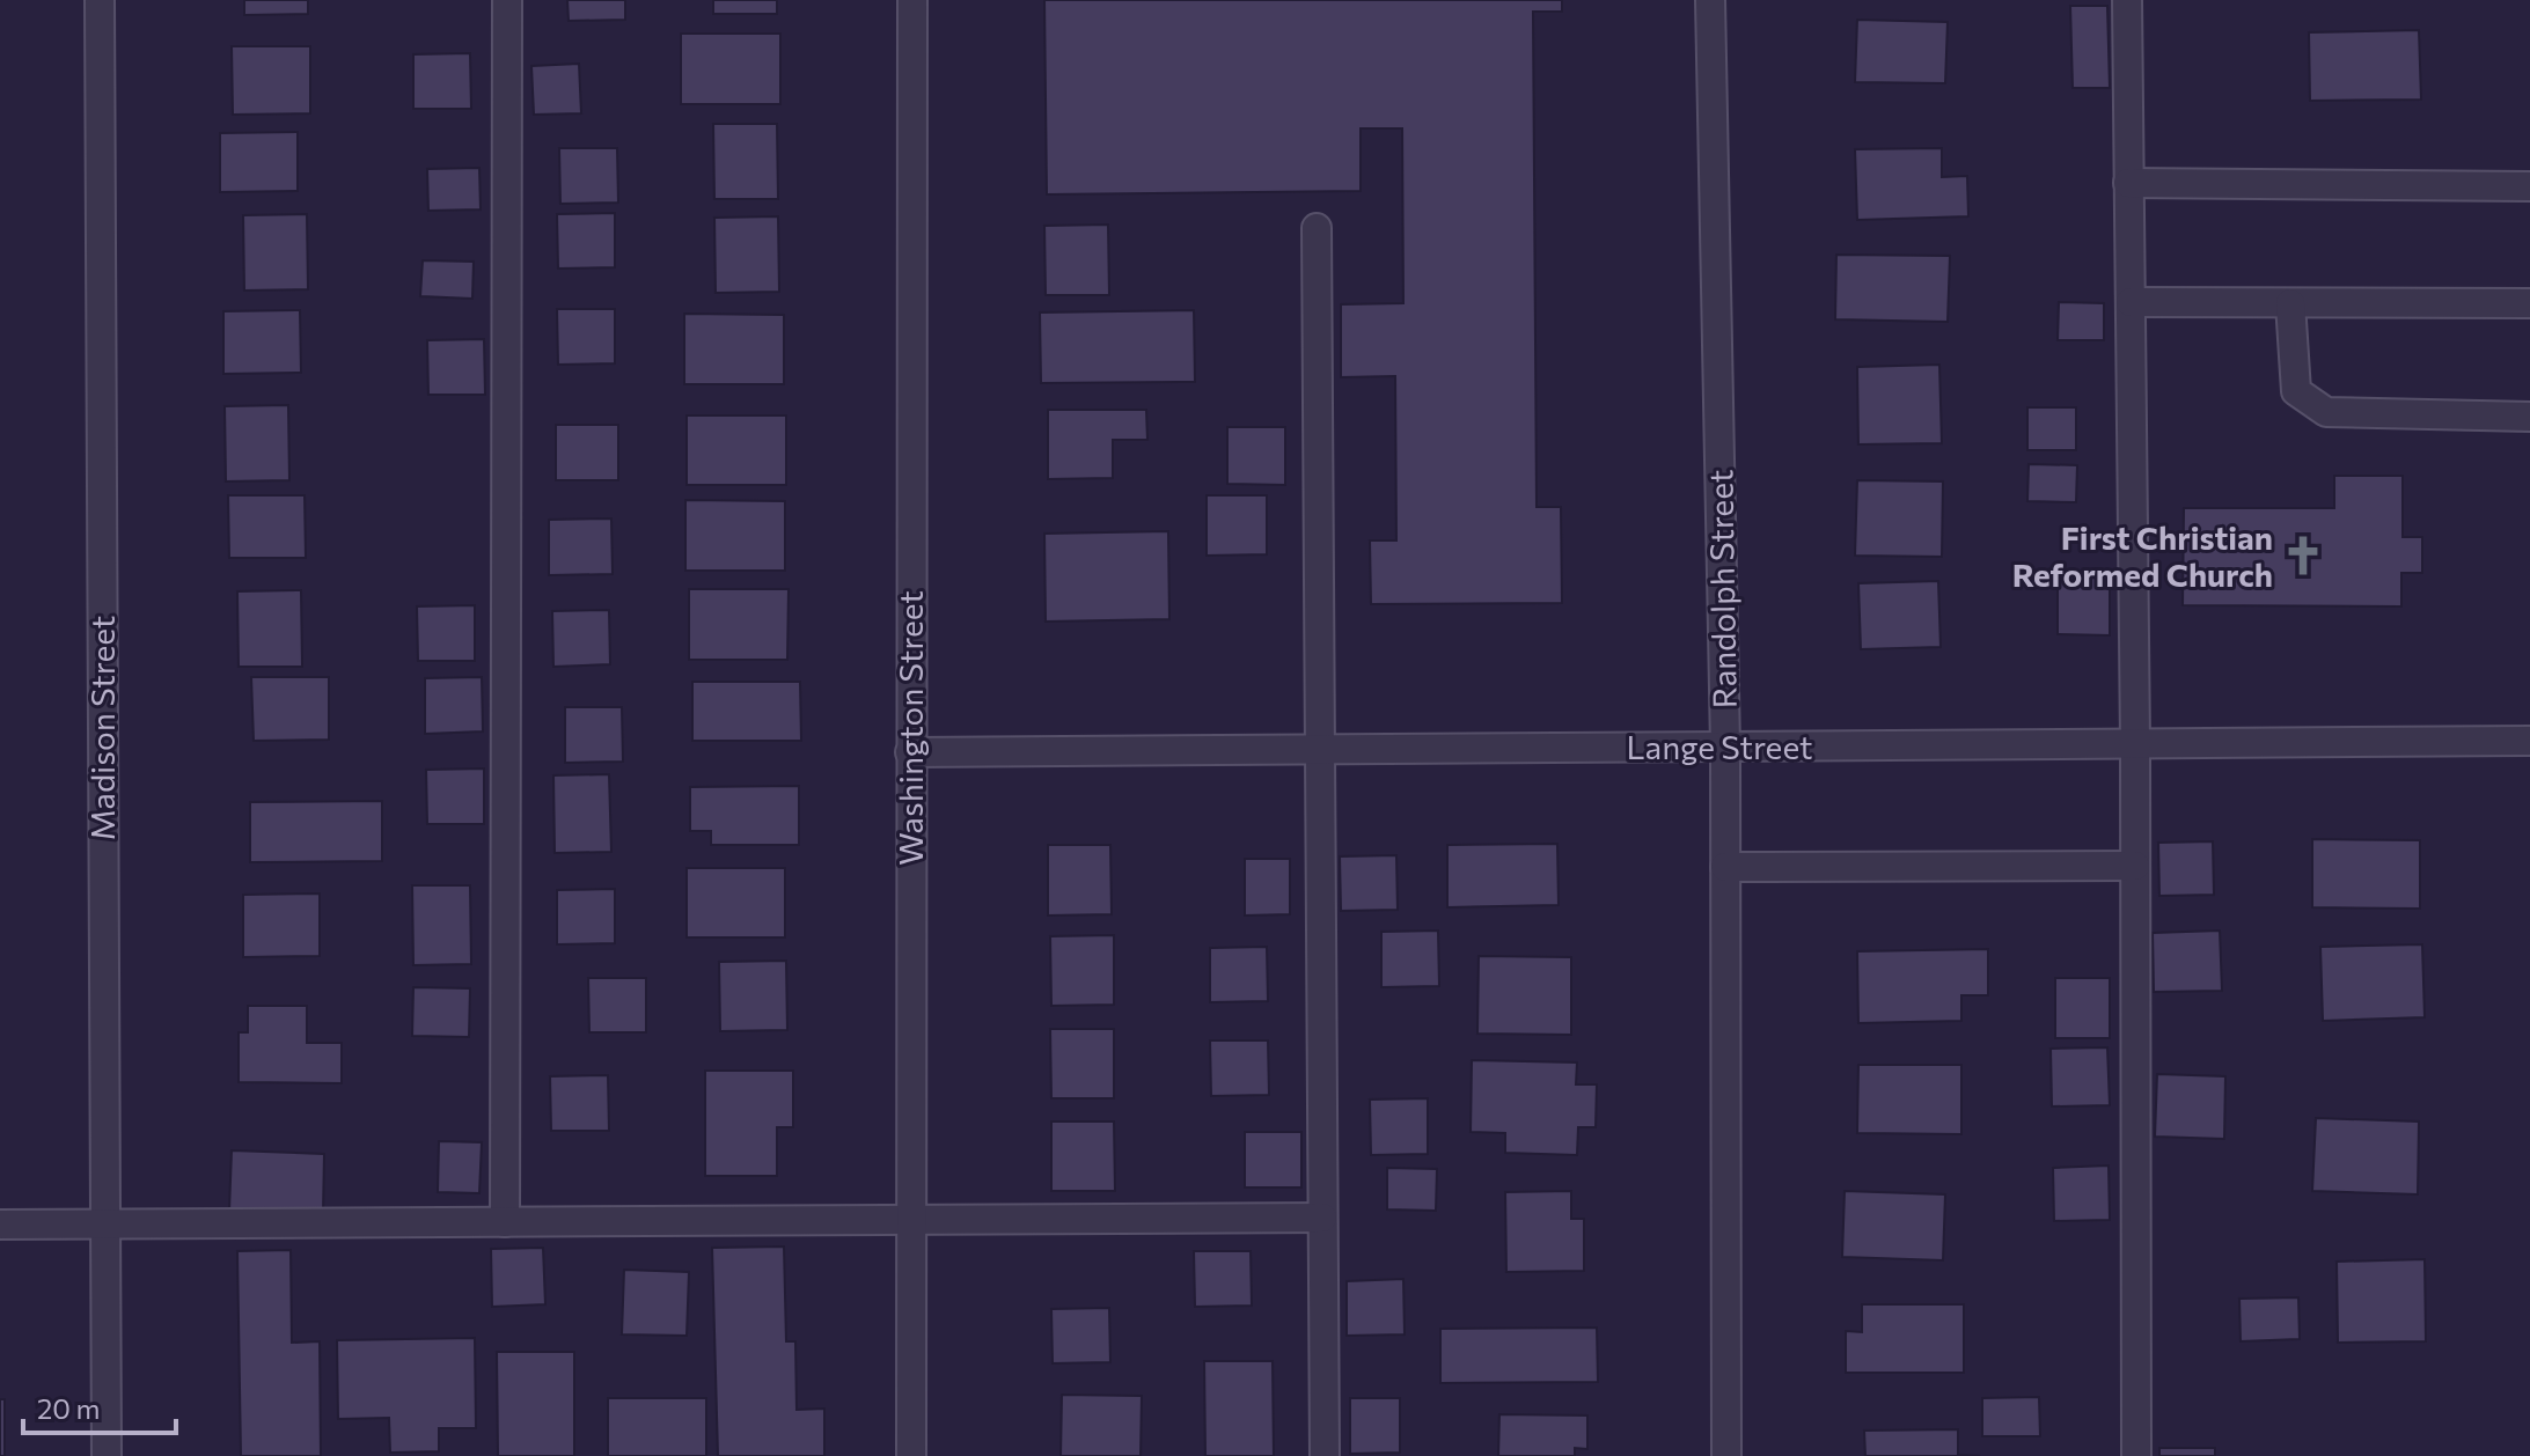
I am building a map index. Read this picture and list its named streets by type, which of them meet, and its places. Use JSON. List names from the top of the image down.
{
  "streets": {
    "street": [
      "Randolph Street",
      "Madison Street",
      "Washington Street",
      "Lange Street"
    ]
  },
  "crossings": [
    ["Randolph Street", "Lange Street"],
    ["Washington Street", "Lange Street"]
  ],
  "places": {
    "church": ["First Christian Reformed Church"]
  },
  "scale_bar": "20 m"
}
